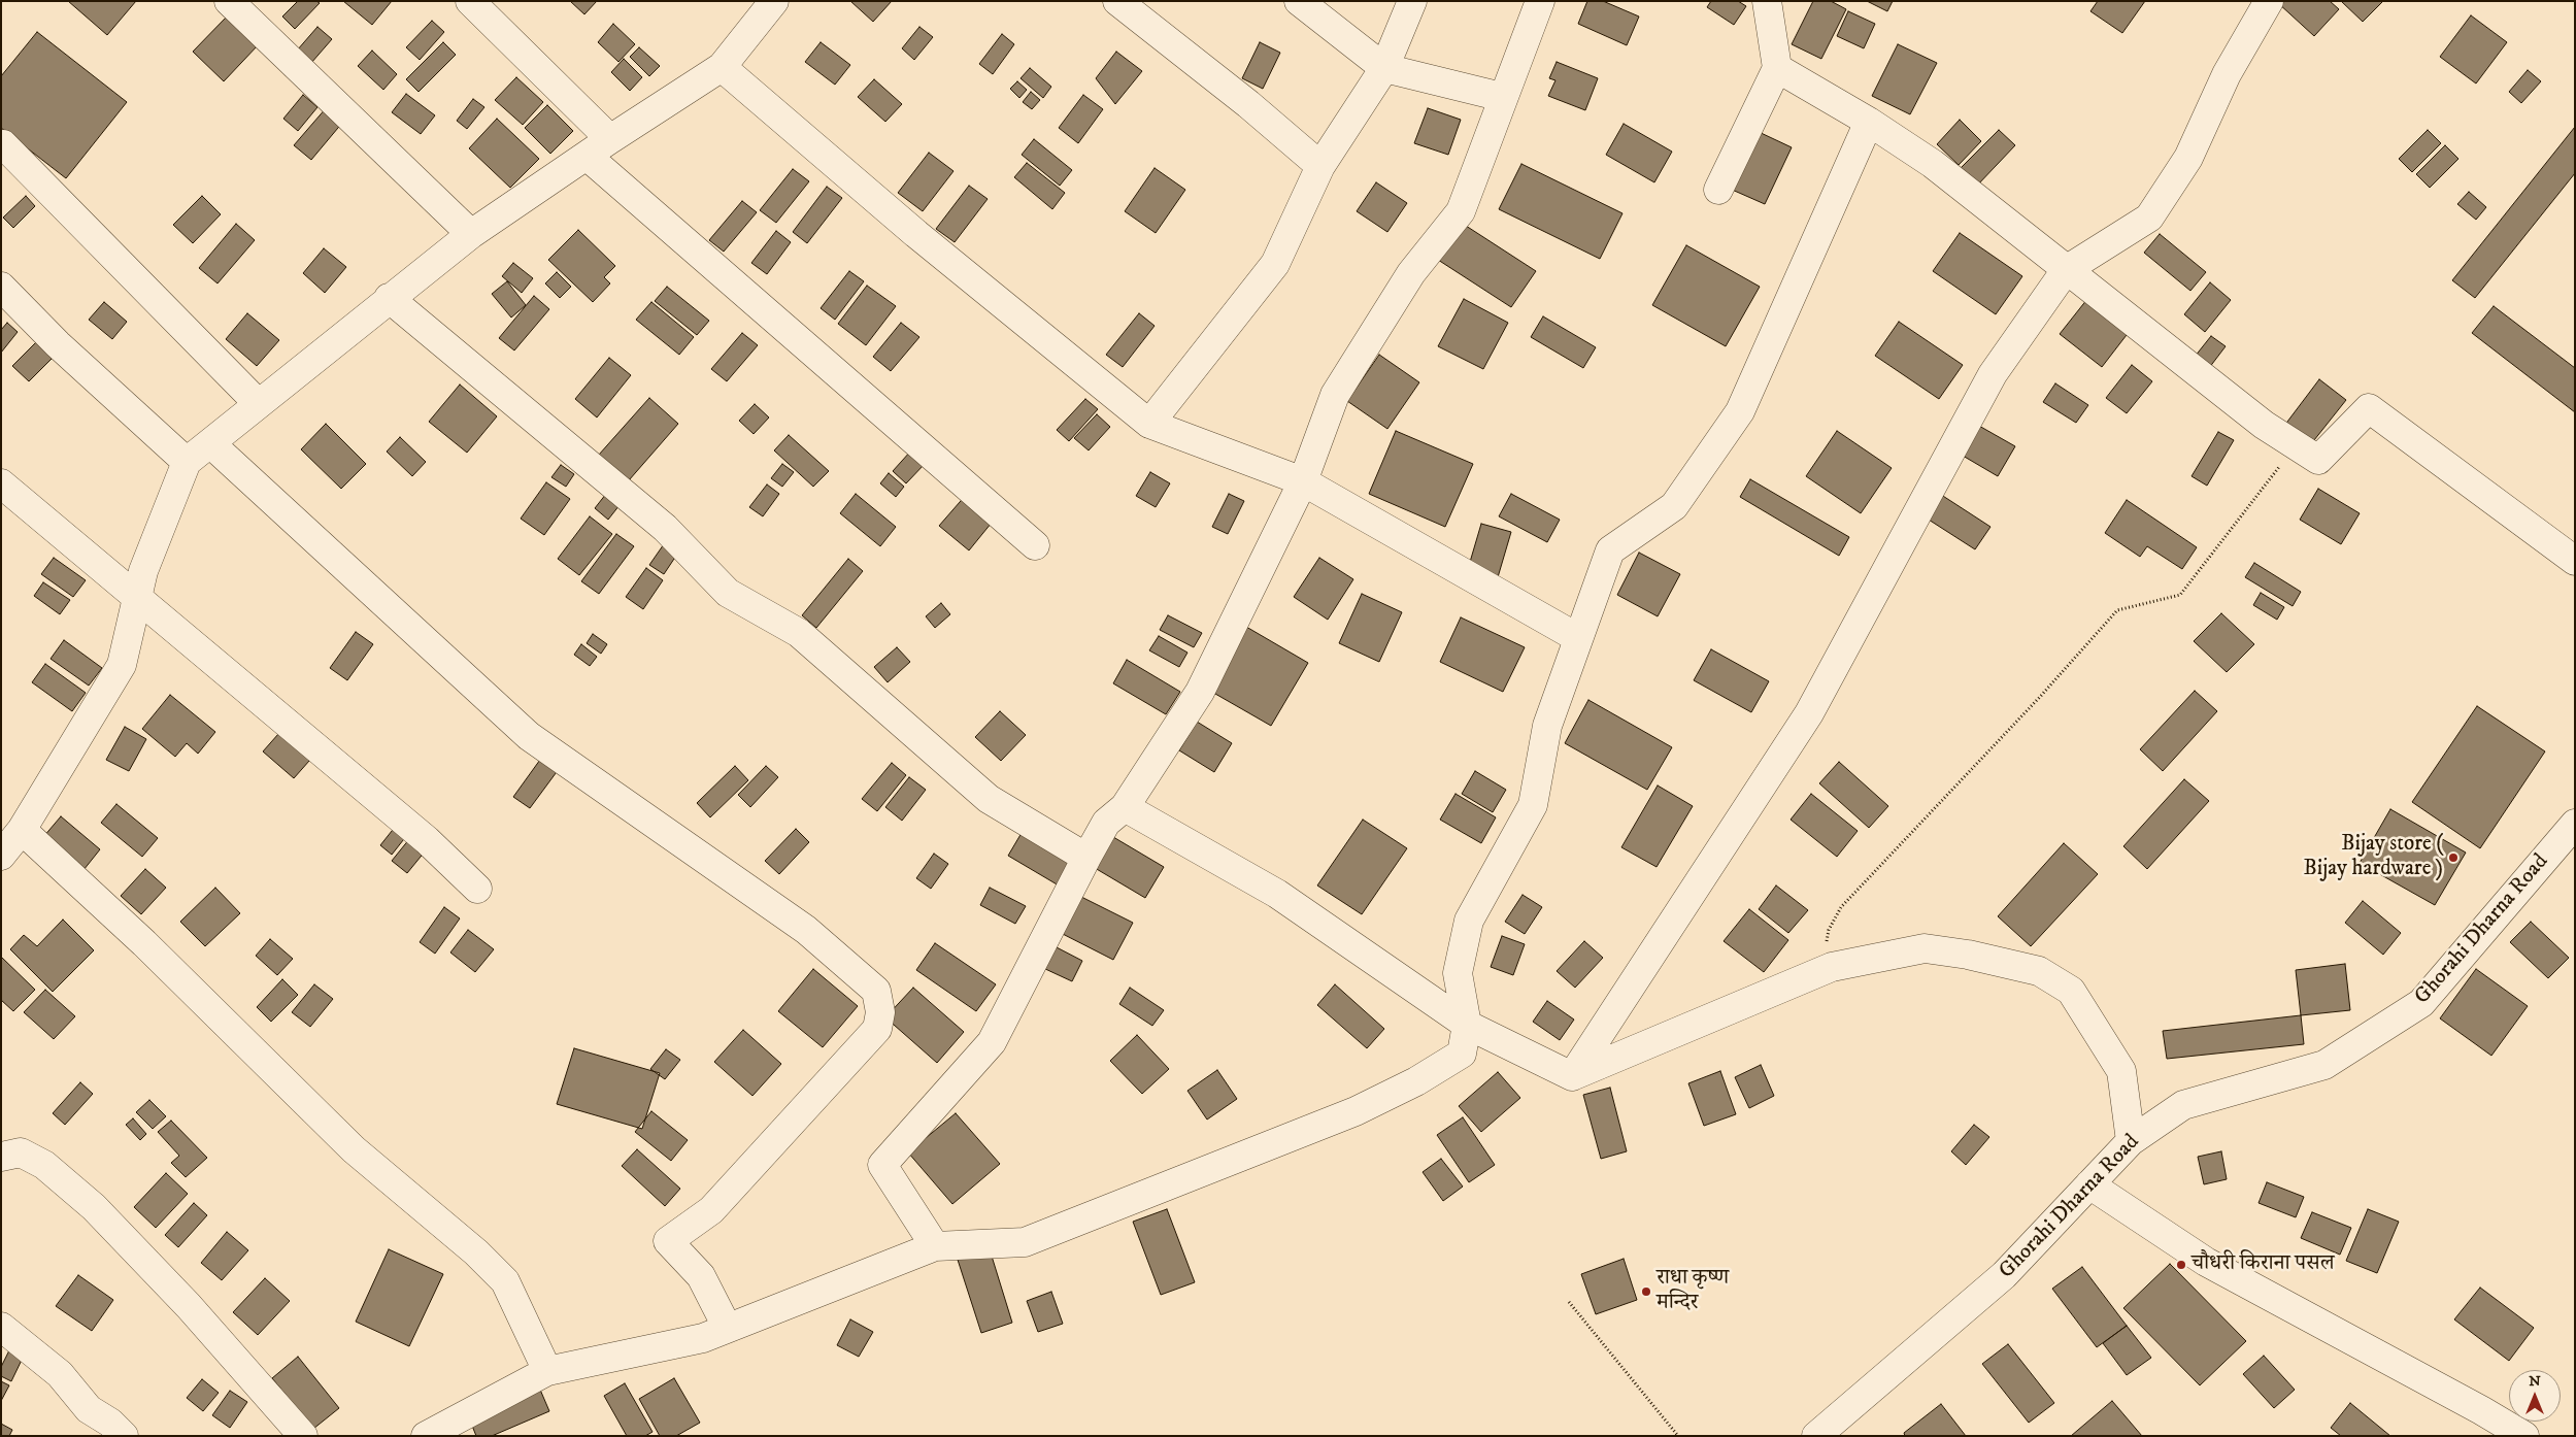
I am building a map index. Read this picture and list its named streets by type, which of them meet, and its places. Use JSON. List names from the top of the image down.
{
  "streets": {
    "street": ["Ghorahi Dharna Road"]
  },
  "places": ["Bijay store ( Bijay hardware )", "चौधरी किराना पसल", "राधा कृष्ण मन्दिर"],
  "north": "top"
}
